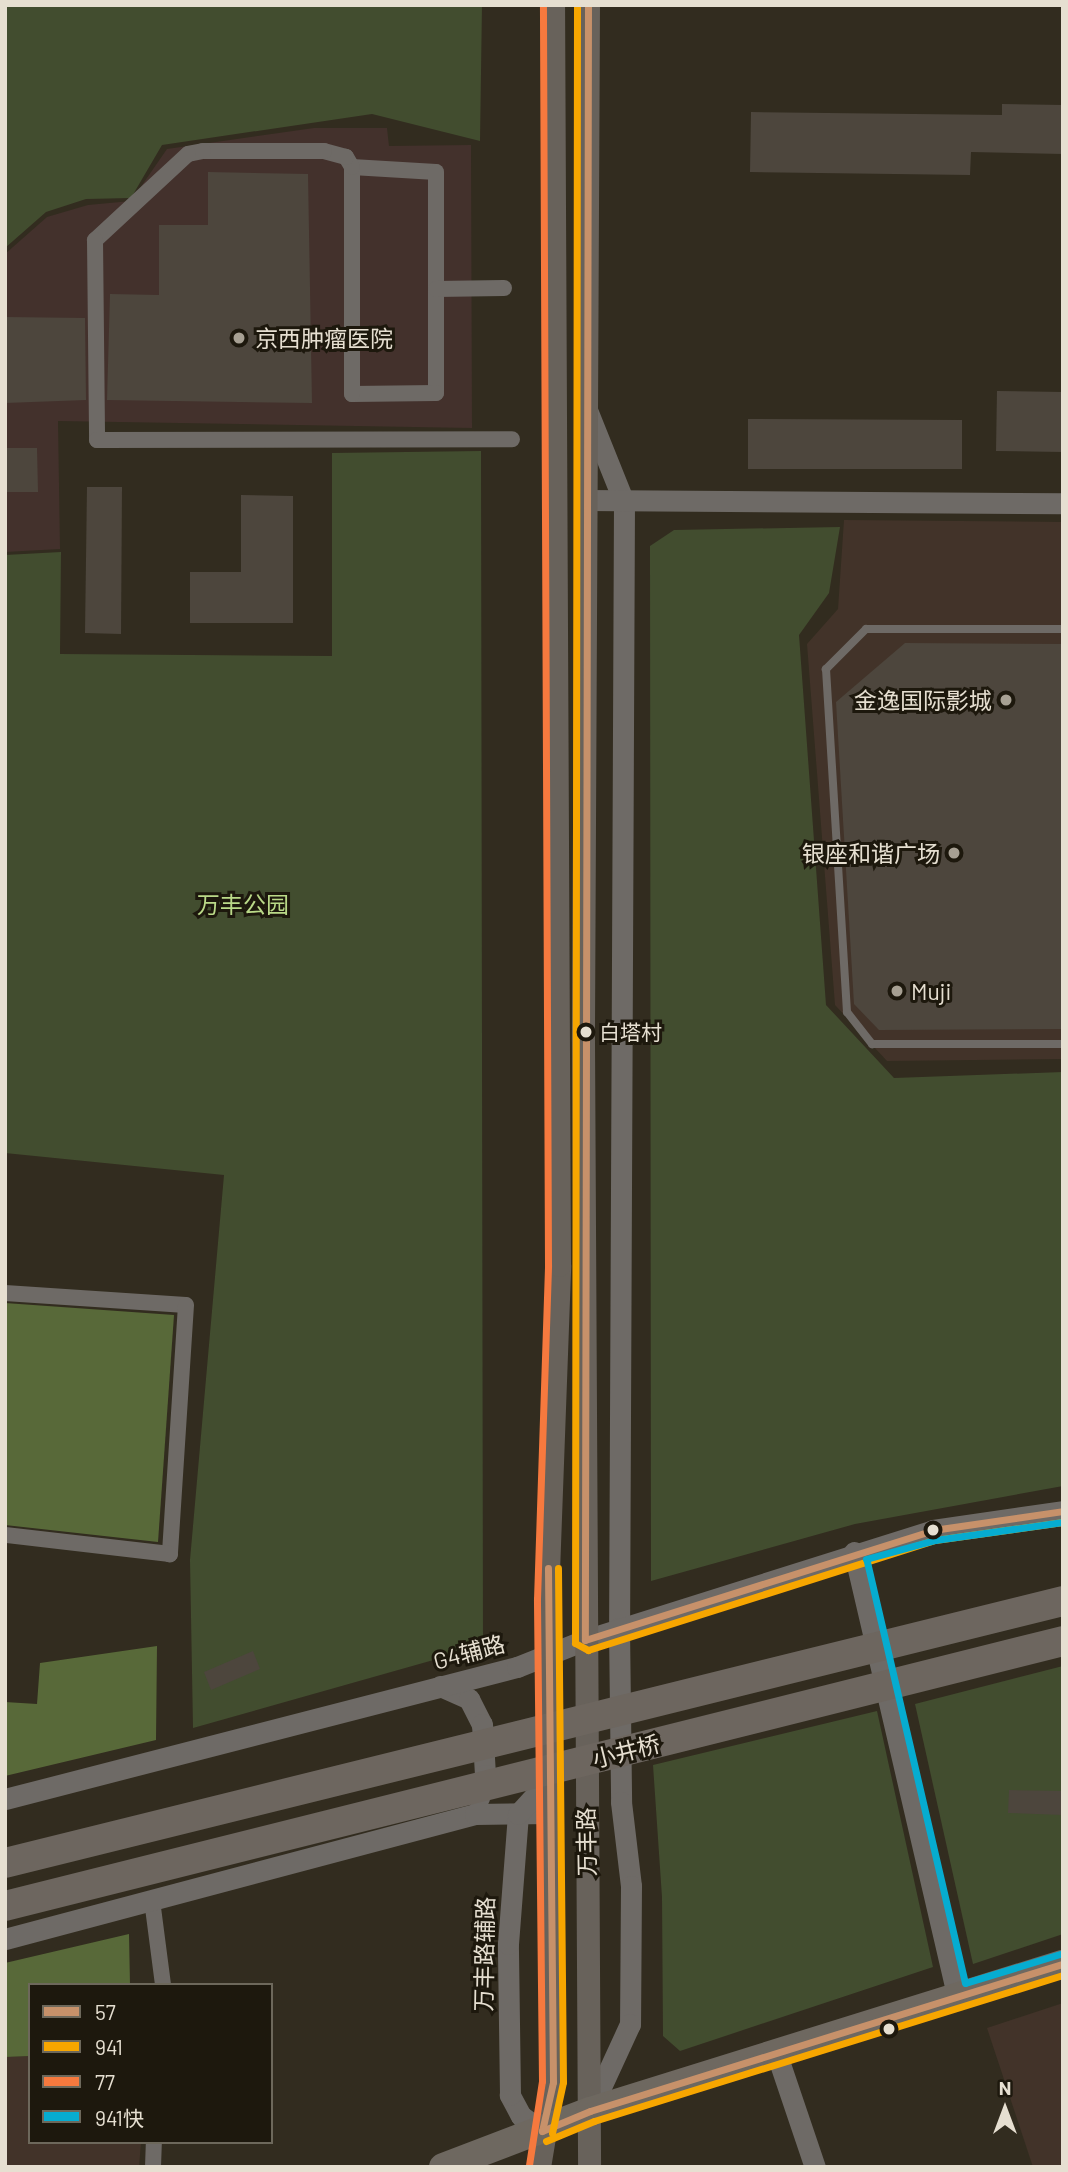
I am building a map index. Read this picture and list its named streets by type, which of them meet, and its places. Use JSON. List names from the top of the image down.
{
  "streets": {
    "highway": ["小井桥"],
    "main road": ["万丰路"],
    "street": ["G4辅路", "万丰路辅路"]
  },
  "crossings": [
    ["G4辅路", "万丰路"],
    ["万丰路", "万丰路辅路"]
  ],
  "parks": ["万丰公园"],
  "places": [
    "京西肿瘤医院",
    "金逸国际影城",
    "银座和谐广场",
    "Muji",
    "白塔村"
  ],
  "lines": [
    "transit line 57",
    "transit line 941",
    "transit line 77",
    "transit line 941快"
  ],
  "legend": [
    "57",
    "941",
    "77",
    "941快"
  ],
  "north": "top"
}
